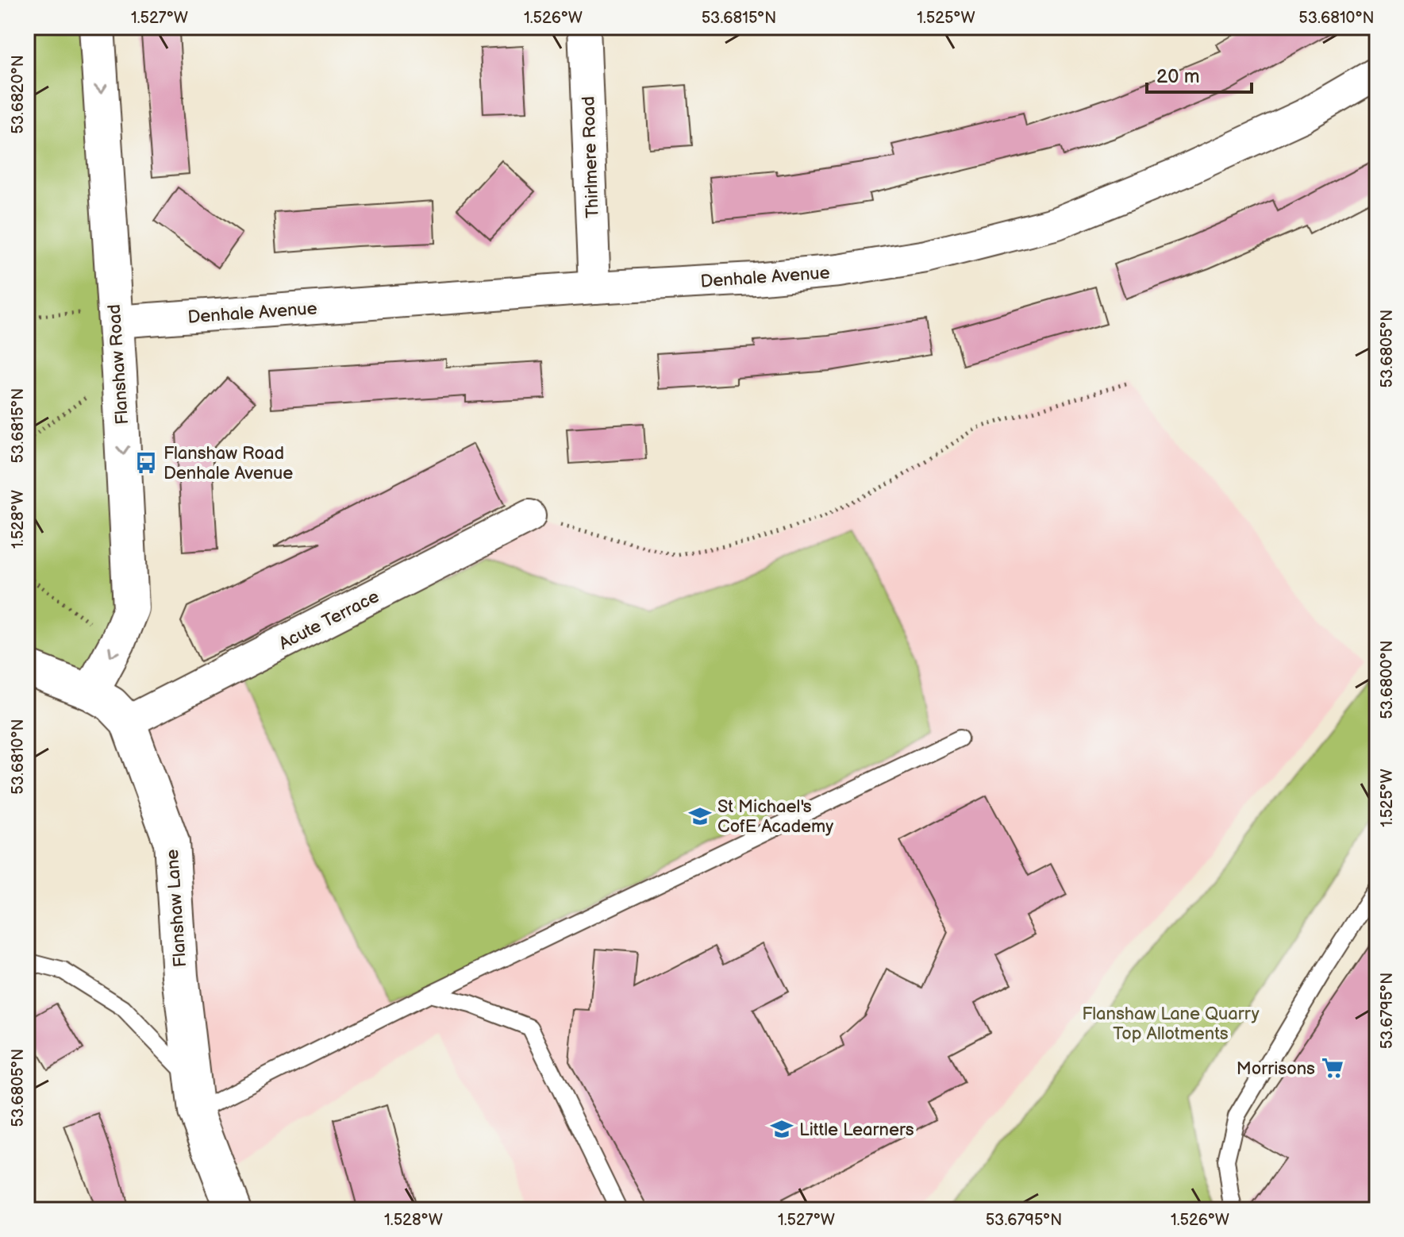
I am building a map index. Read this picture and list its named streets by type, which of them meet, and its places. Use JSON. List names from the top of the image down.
{
  "streets": {
    "street": [
      "Thirlmere Road",
      "Denhale Avenue",
      "Flanshaw Road",
      "Acute Terrace",
      "Flanshaw Lane"
    ]
  },
  "crossings": [
    ["Thirlmere Road", "Denhale Avenue"],
    ["Denhale Avenue", "Flanshaw Road"],
    ["Flanshaw Road", "Flanshaw Lane"],
    ["Acute Terrace", "Flanshaw Lane"]
  ],
  "one_way": ["Flanshaw Road"],
  "parks": ["Flanshaw Lane Quarry Top Allotments"],
  "places": {
    "bus stop": ["Flanshaw Road Denhale Avenue"],
    "school or university": ["St Michael's CofE Academy", "Little Learners"],
    "supermarket": ["Morrisons"]
  },
  "scale_bar": "20 m",
  "coordinates": [
    "1.527°W",
    "1.526°W",
    "53.6815°N",
    "1.525°W",
    "53.6810°N",
    "53.6820°N",
    "53.6805°N",
    "1.528°W",
    "53.6800°N",
    "53.6795°N"
  ]
}
